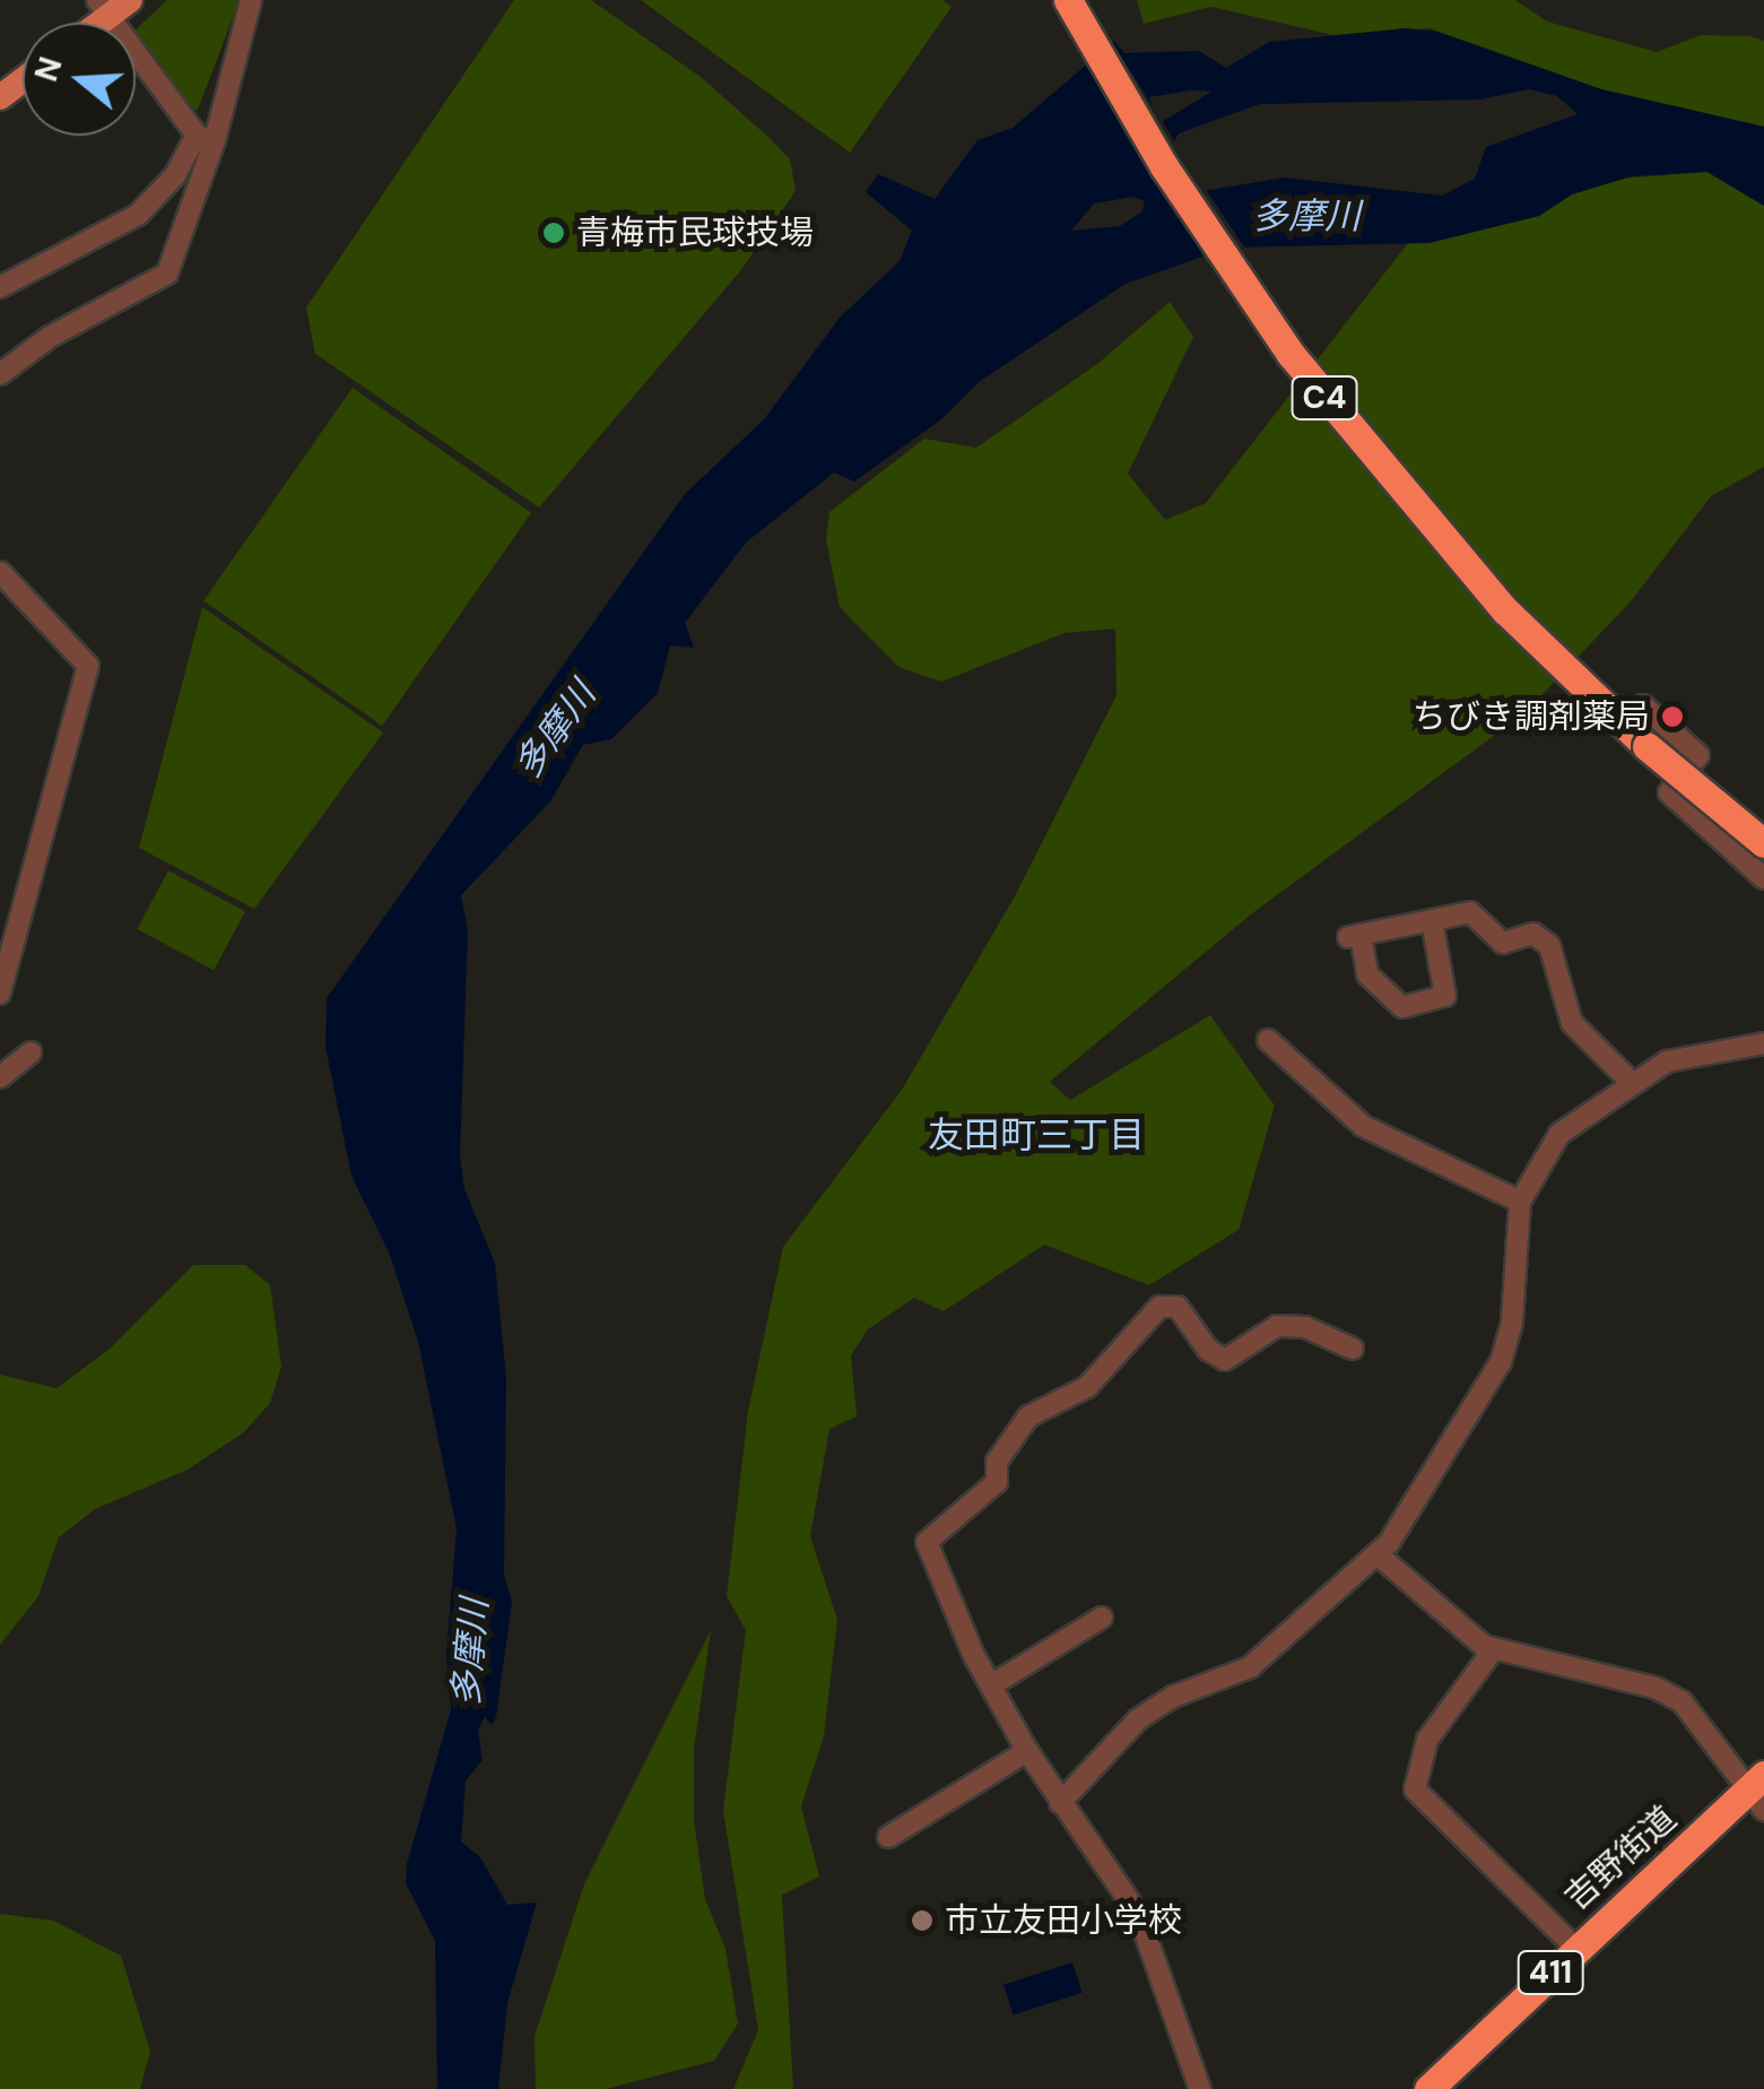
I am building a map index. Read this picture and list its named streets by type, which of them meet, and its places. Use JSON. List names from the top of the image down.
{
  "streets": {
    "highway": ["C4", "吉野街道", "411"]
  },
  "districts": ["友田町三丁目"],
  "water": ["多摩川"],
  "places": ["青梅市民球技場", "ちびき調剤薬局", "市立友田小学校"],
  "north": "left"
}
